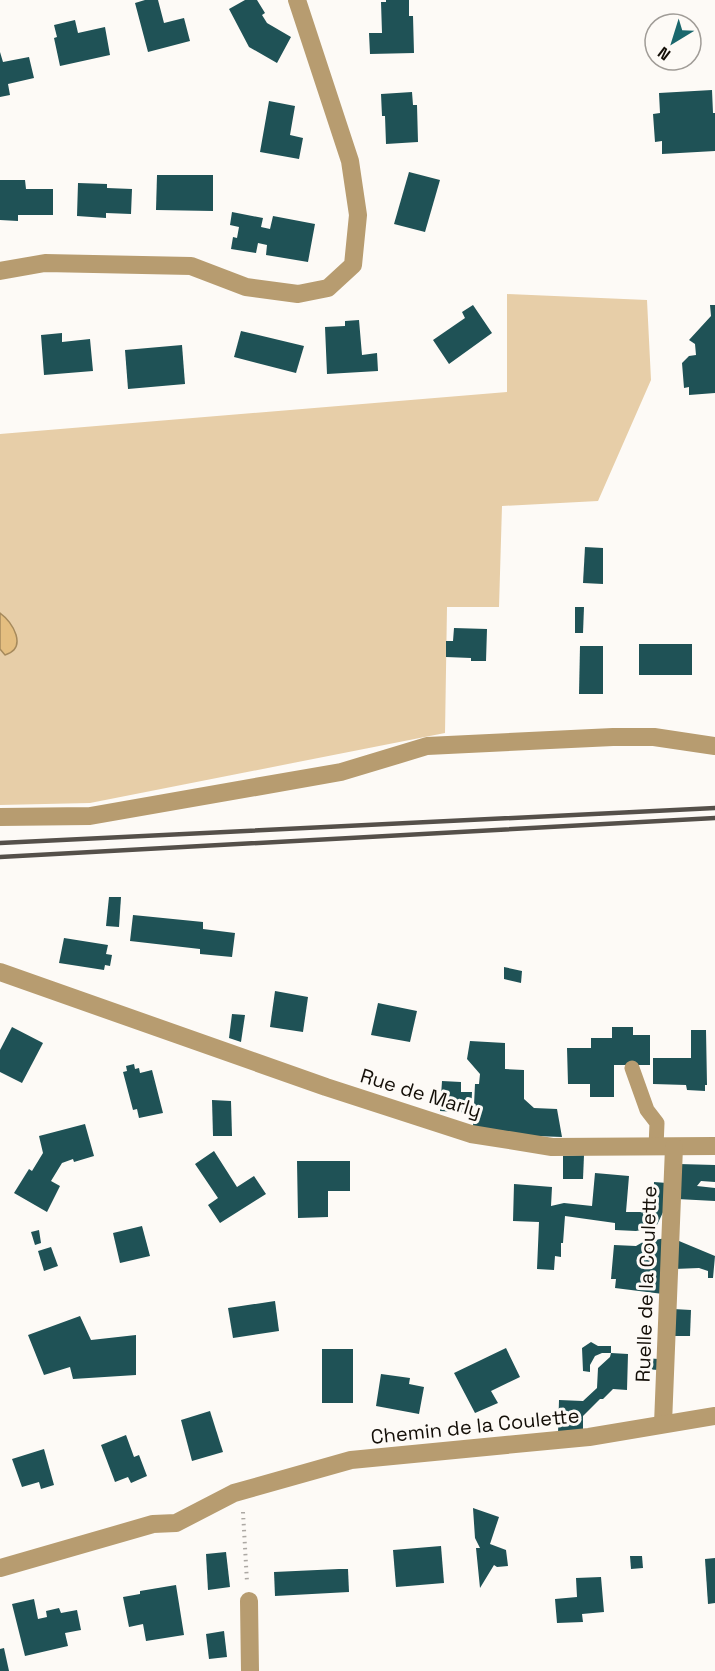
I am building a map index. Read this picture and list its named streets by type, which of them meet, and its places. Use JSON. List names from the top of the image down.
{
  "streets": {
    "street": ["Rue de Marly", "Ruelle de la Coulette", "Chemin de la Coulette"]
  },
  "crossings": [
    ["Rue de Marly", "Ruelle de la Coulette"],
    ["Ruelle de la Coulette", "Chemin de la Coulette"]
  ],
  "north": "bottom left"
}
